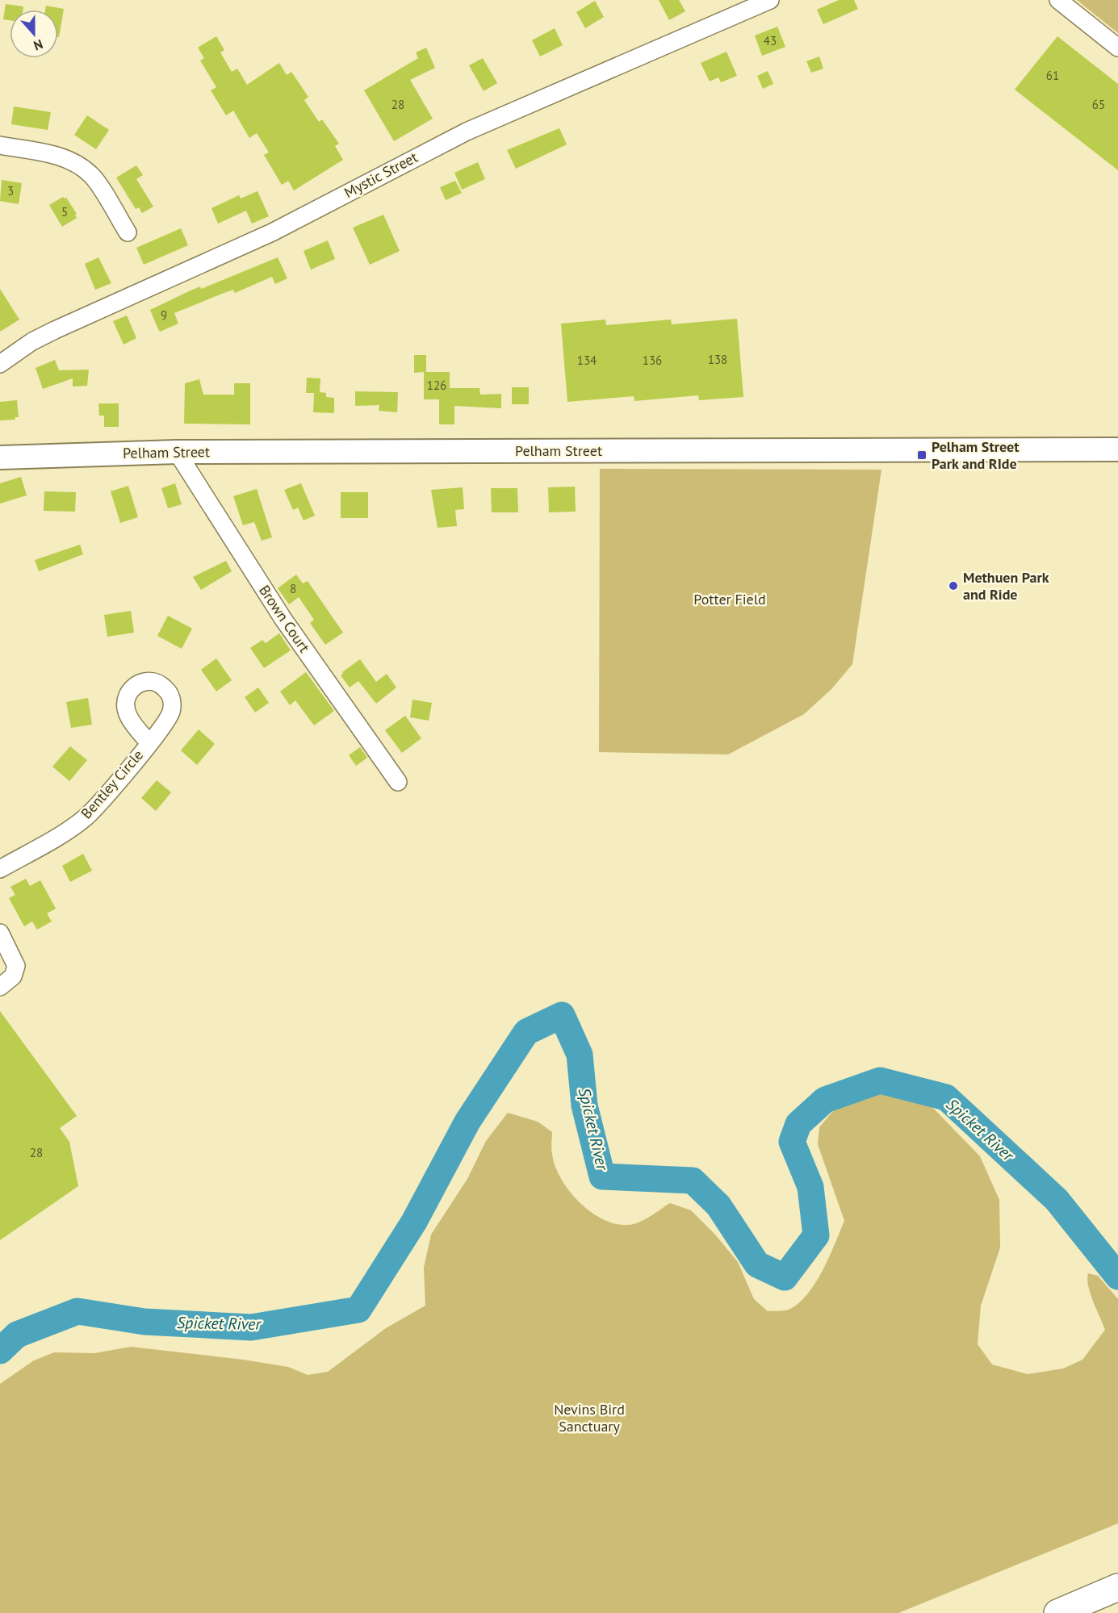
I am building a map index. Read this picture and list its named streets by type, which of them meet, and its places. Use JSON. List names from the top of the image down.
{
  "streets": {
    "main road": ["Pelham Street"],
    "street": ["Mystic Street", "Brown Court", "Bentley Circle"]
  },
  "crossings": [
    ["Pelham Street", "Brown Court"]
  ],
  "water": ["Spicket River"],
  "parks": ["Potter Field", "Nevins Bird Sanctuary"],
  "places": {
    "transit": ["Pelham Street Park and RIde"],
    "other": ["Methuen Park and Ride"]
  },
  "house_numbers": [
    "43",
    "61",
    "28",
    "65",
    "3",
    "5",
    "9",
    "138",
    "134",
    "136",
    "126",
    "8",
    "28"
  ],
  "north": "bottom"
}
